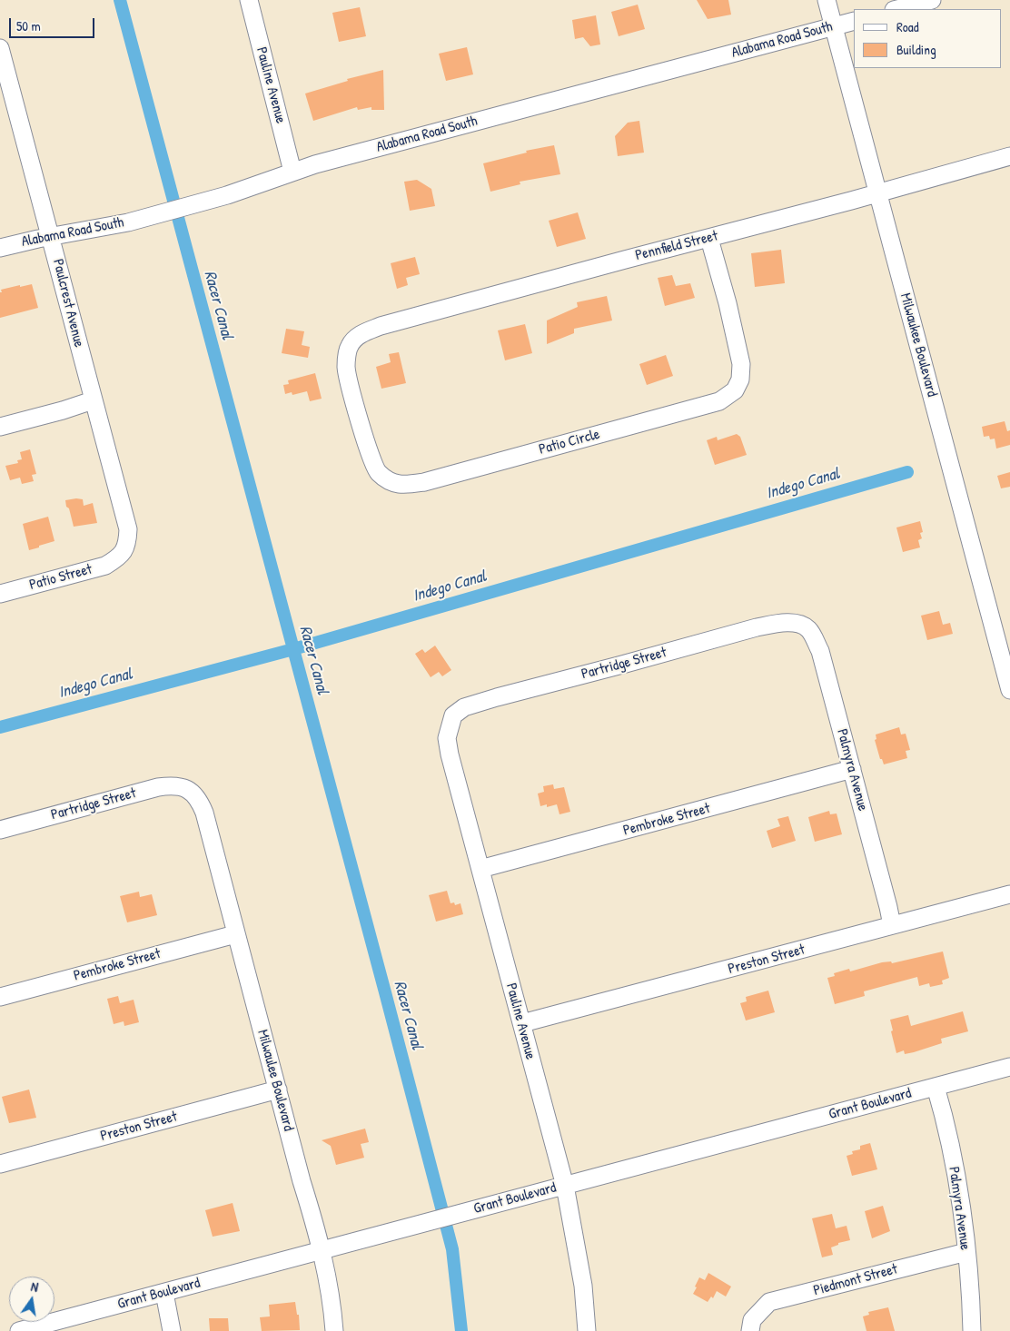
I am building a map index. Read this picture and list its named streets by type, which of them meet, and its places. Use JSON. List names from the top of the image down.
{
  "streets": {
    "street": [
      "Alabama Road South",
      "Pauline Avenue",
      "Pennfield Street",
      "Paulcrest Avenue",
      "Milwaukee Boulevard",
      "Patio Circle",
      "Patio Street",
      "Partridge Street",
      "Palmyra Avenue",
      "Pembroke Street",
      "Preston Street",
      "Milwaulee Boulevard",
      "Grant Boulevard",
      "Piedmont Street"
    ]
  },
  "crossings": [
    ["Alabama Road South", "Pauline Avenue"],
    ["Alabama Road South", "Paulcrest Avenue"],
    ["Alabama Road South", "Milwaukee Boulevard"],
    ["Pauline Avenue", "Partridge Street"],
    ["Pauline Avenue", "Pembroke Street"],
    ["Pauline Avenue", "Preston Street"],
    ["Pauline Avenue", "Grant Boulevard"],
    ["Pennfield Street", "Milwaukee Boulevard"],
    ["Pennfield Street", "Patio Circle"],
    ["Paulcrest Avenue", "Patio Street"],
    ["Partridge Street", "Palmyra Avenue"],
    ["Partridge Street", "Milwaulee Boulevard"],
    ["Palmyra Avenue", "Pembroke Street"],
    ["Palmyra Avenue", "Preston Street"],
    ["Palmyra Avenue", "Grant Boulevard"],
    ["Palmyra Avenue", "Piedmont Street"],
    ["Pembroke Street", "Milwaulee Boulevard"],
    ["Preston Street", "Milwaulee Boulevard"],
    ["Milwaulee Boulevard", "Grant Boulevard"]
  ],
  "water": ["Racer Canal", "Indego Canal"],
  "legend": ["Road", "Building"],
  "scale_bar": "50 m",
  "north": "top"
}
